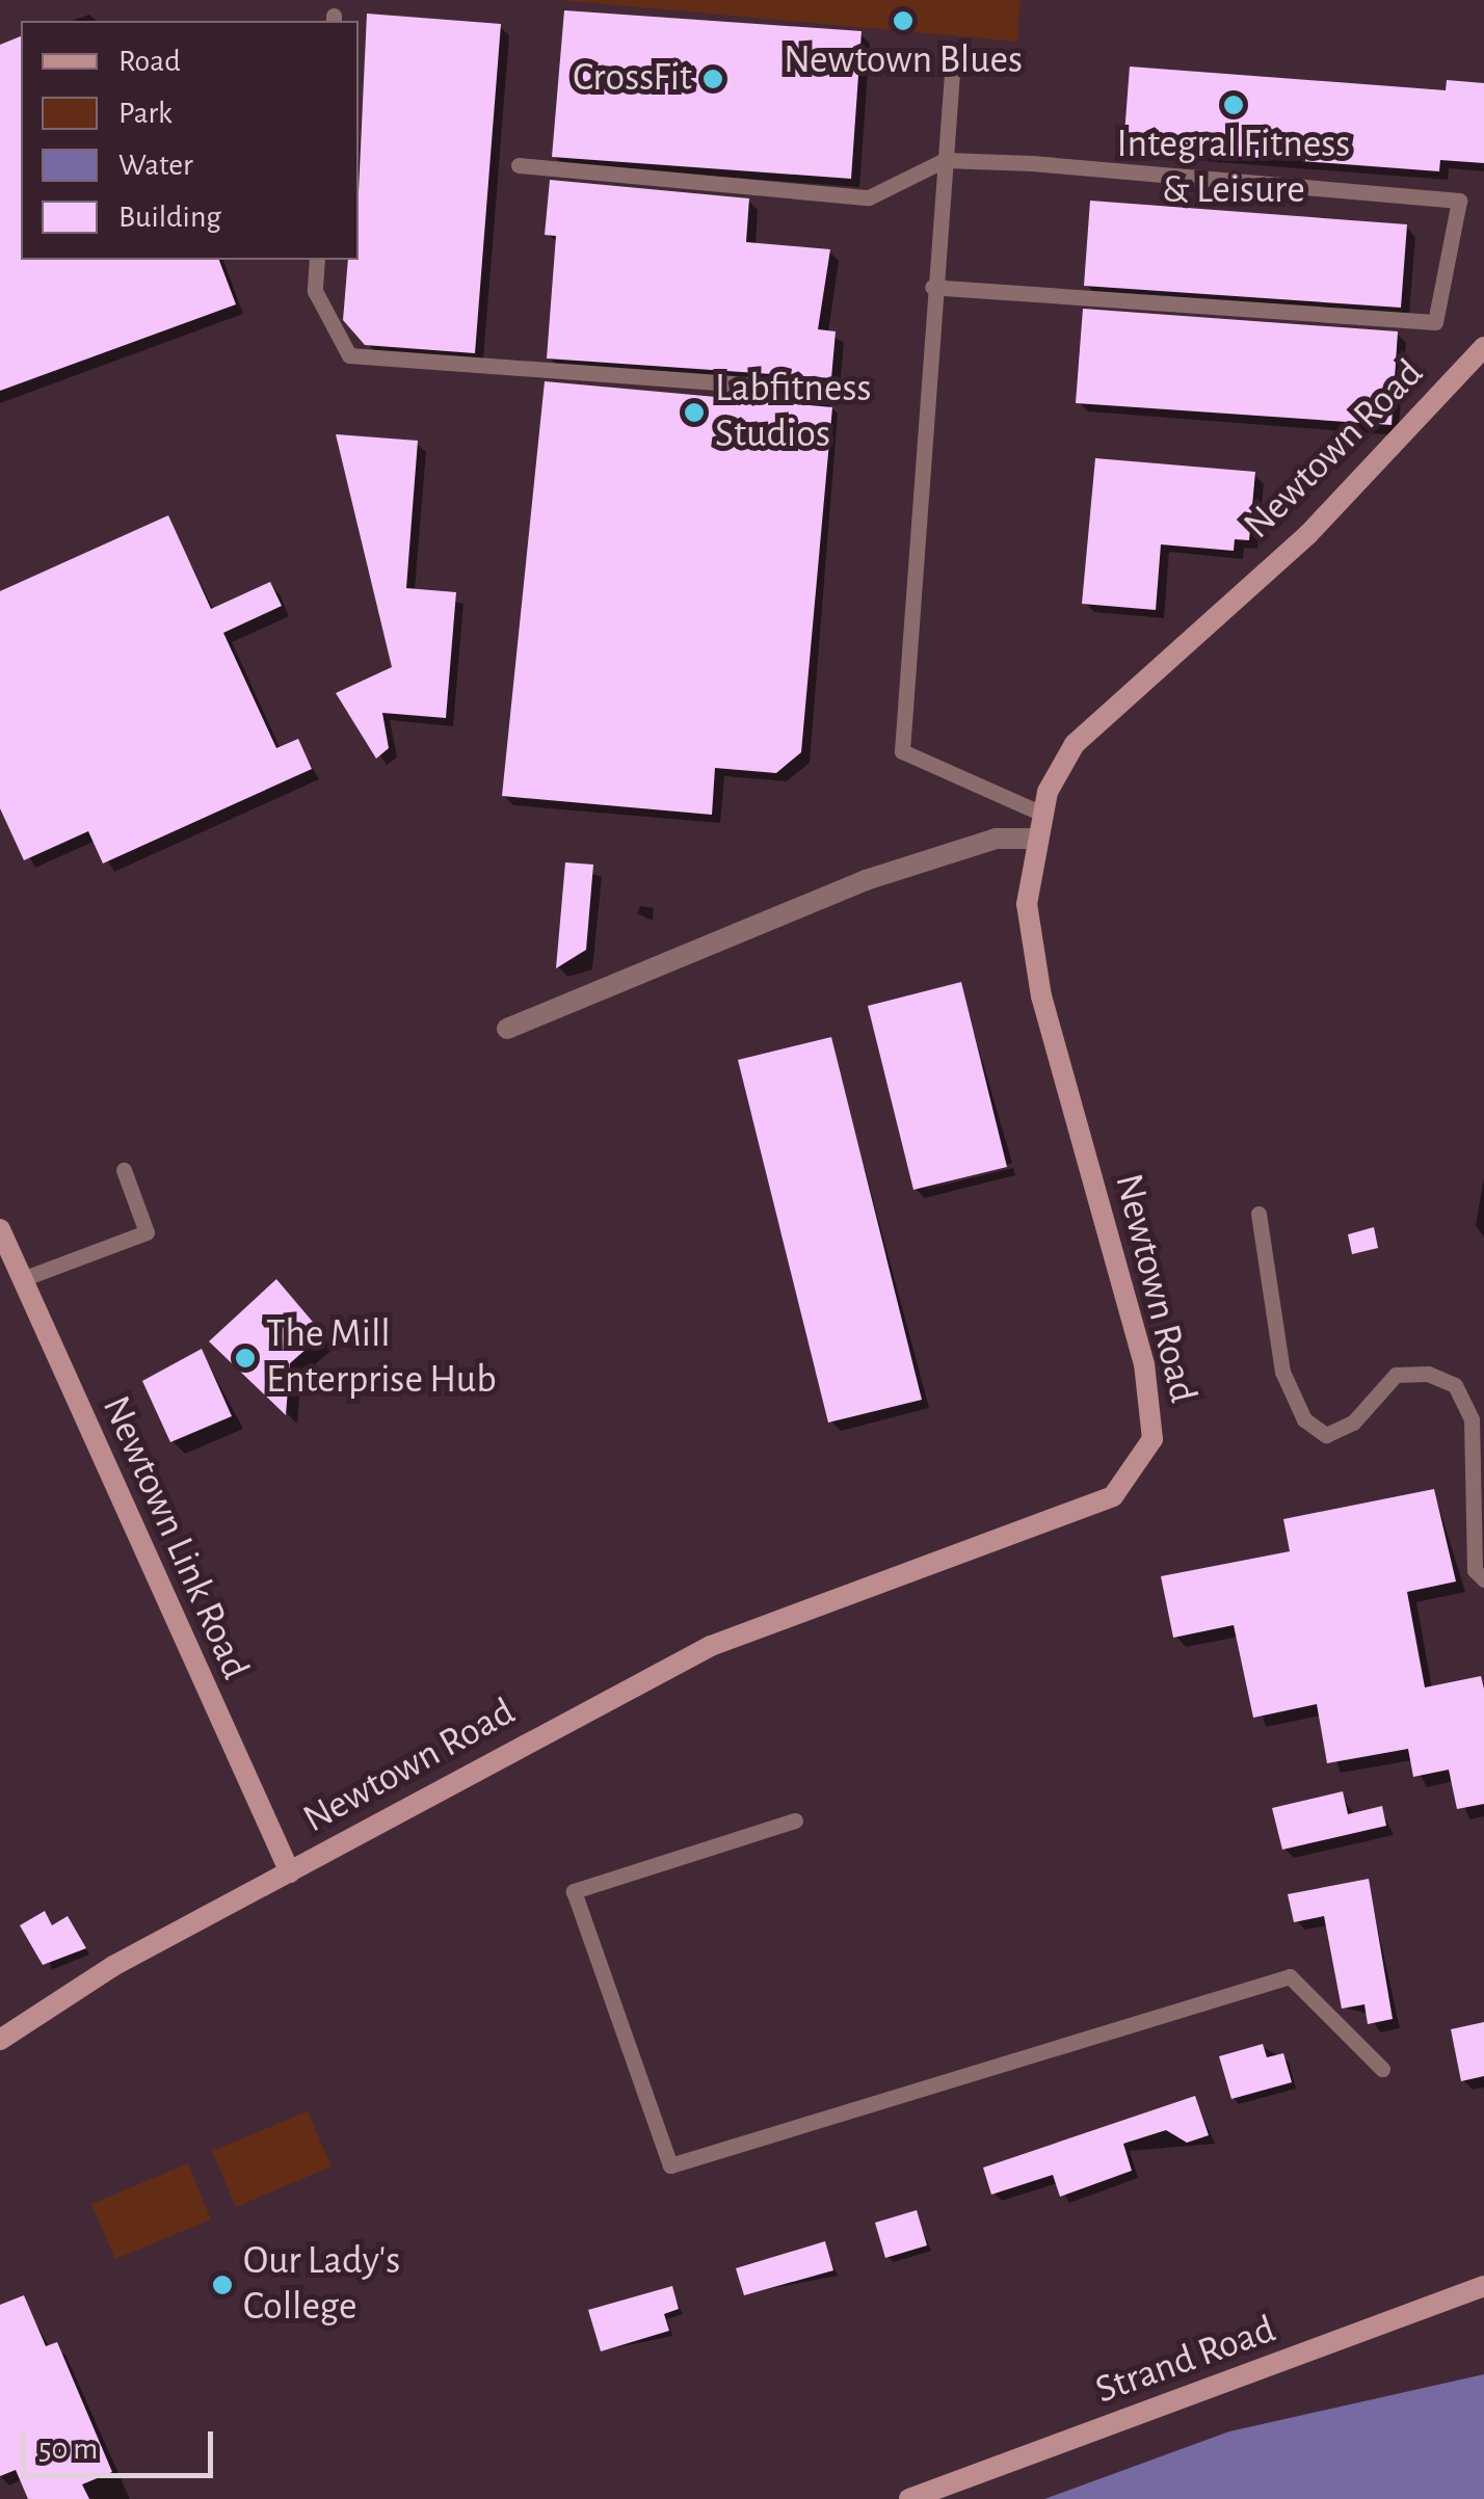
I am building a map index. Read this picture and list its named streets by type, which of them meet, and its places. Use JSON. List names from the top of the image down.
{
  "streets": {
    "street": ["Newtown Road", "Newtown Link Road", "Strand Road"]
  },
  "crossings": [
    ["Newtown Road", "Newtown Link Road"]
  ],
  "places": [
    "Newtown Blues",
    "CrossFit",
    "Integral Fitness & Leisure",
    "Labfitness Studios",
    "The Mill Enterprise Hub",
    "Our Lady's College"
  ],
  "legend": [
    "Road",
    "Park",
    "Water",
    "Building"
  ],
  "scale_bar": "50 m"
}
